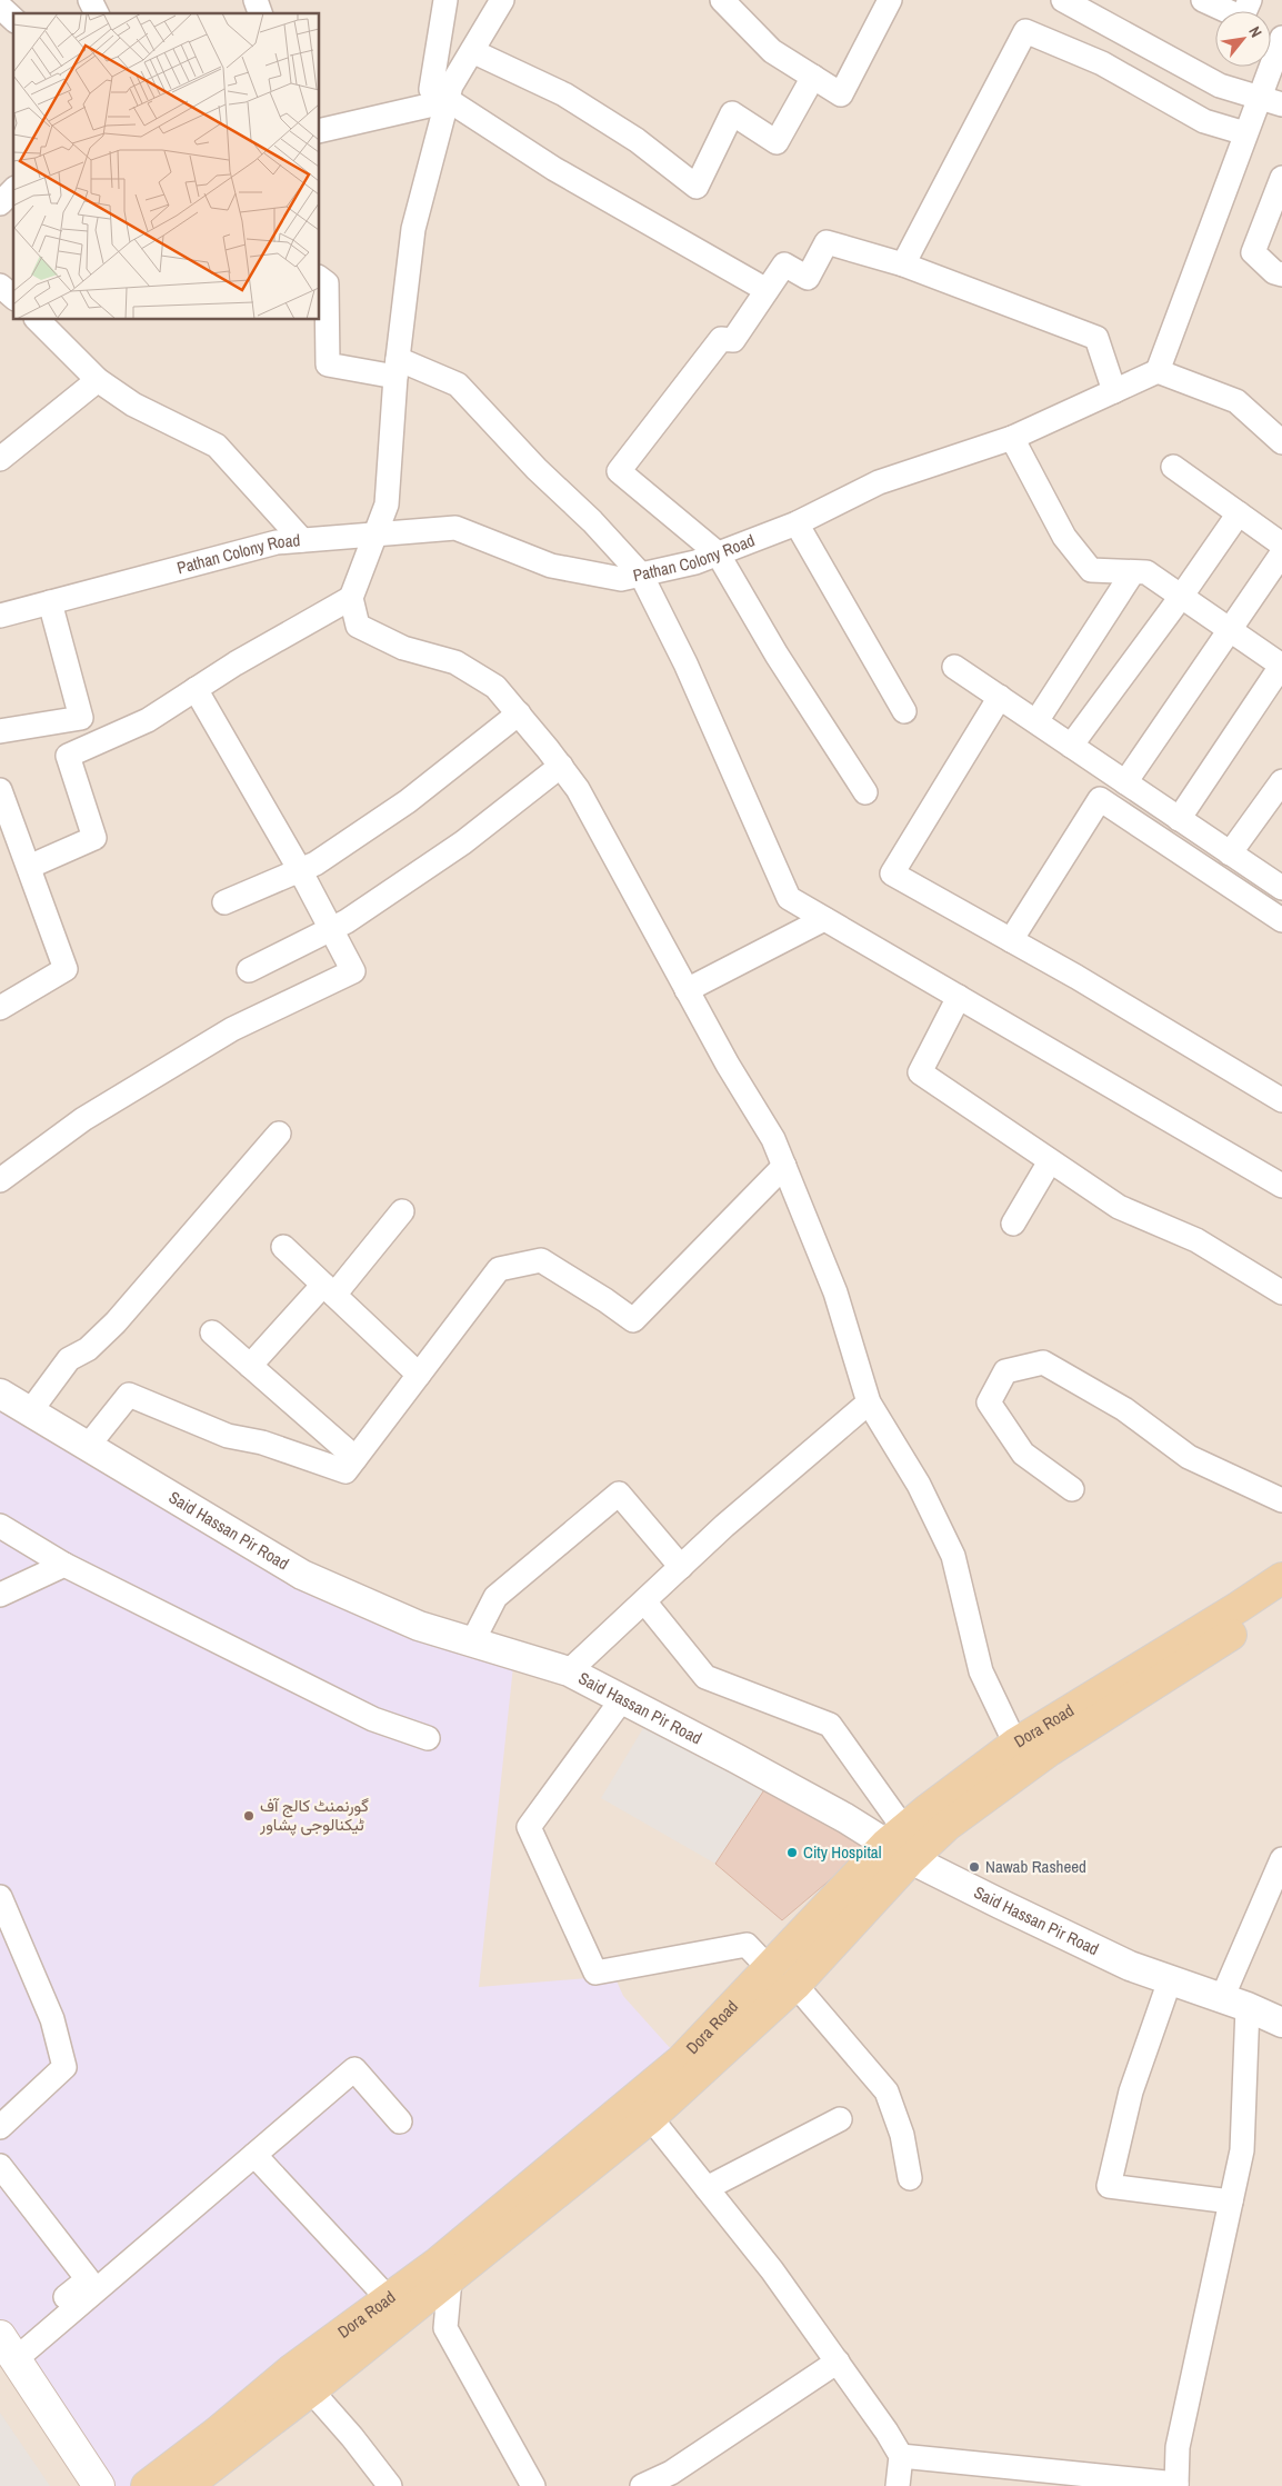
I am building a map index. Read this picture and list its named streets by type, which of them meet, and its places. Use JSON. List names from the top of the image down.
{
  "streets": {
    "main road": ["Dora Road"],
    "street": ["Pathan Colony Road", "Said Hassan Pir Road"]
  },
  "crossings": [
    ["Said Hassan Pir Road", "Dora Road"]
  ],
  "places": ["گورنمنٹ کالج آف ٹیکنالوجی پشاور", "City Hospital", "Nawab Rasheed"],
  "north": "top right"
}
